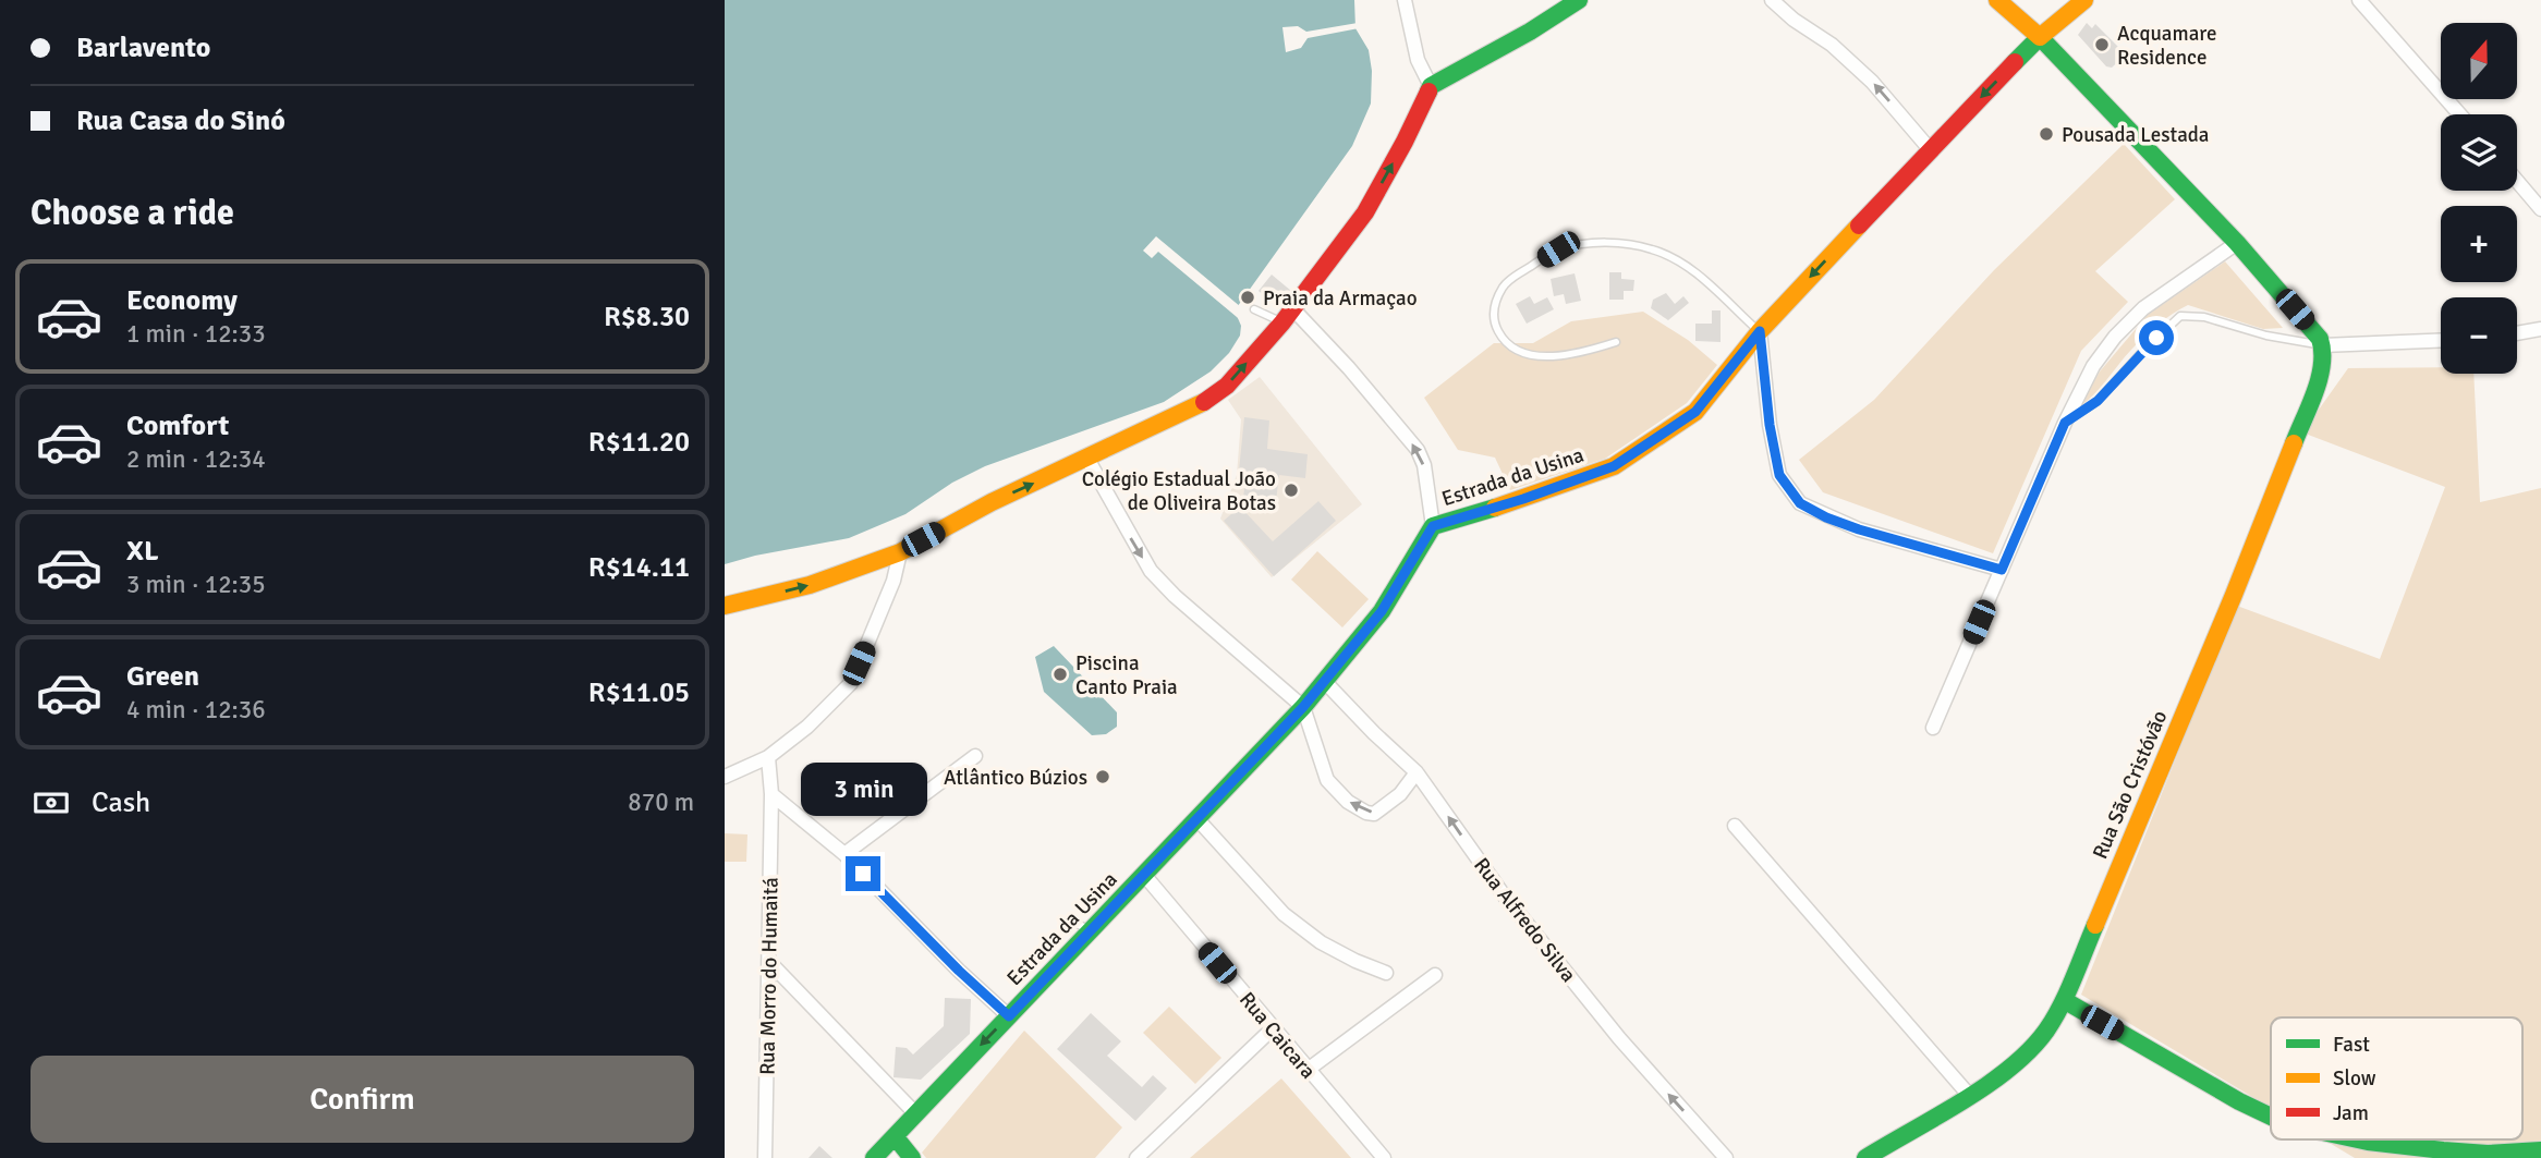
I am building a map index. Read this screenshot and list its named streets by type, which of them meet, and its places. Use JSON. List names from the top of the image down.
{
  "streets": {
    "main road": ["Estrada da Usina", "Rua São Cristóvão"],
    "street": ["Rua Alfredo Silva", "Rua Morro do Humaitá", "Rua Caicara"]
  },
  "crossings": [
    ["Estrada da Usina", "Rua Alfredo Silva"],
    ["Estrada da Usina", "Rua Caicara"]
  ],
  "one_way": ["Rua Alfredo Silva"],
  "places": [
    "Acquamare Residence",
    "Pousada Lestada",
    "Praia da Armaçao",
    "Colégio Estadual João de Oliveira Botas",
    "Piscina Canto Praia",
    "Atlântico Búzios"
  ],
  "legend": ["Fast", "Slow", "Jam"],
  "north": "top",
  "page": {
    "banner": ["Barlavento", "Rua Casa do Sinó"],
    "map_buttons": ["+", "−"],
    "heading": "Choose a ride",
    "list": [
      {
        "name": "Economy",
        "note": "1 min · 12:33",
        "value": "R$8.30"
      },
      {
        "name": "Comfort",
        "note": "2 min · 12:34",
        "value": "R$11.20"
      },
      {
        "name": "XL",
        "note": "3 min · 12:35",
        "value": "R$14.11"
      },
      {
        "name": "Green",
        "note": "4 min · 12:36",
        "value": "R$11.05"
      }
    ],
    "pay": ["Cash", "870 m"],
    "bubble": "3 min",
    "buttons": "Confirm"
  }
}
